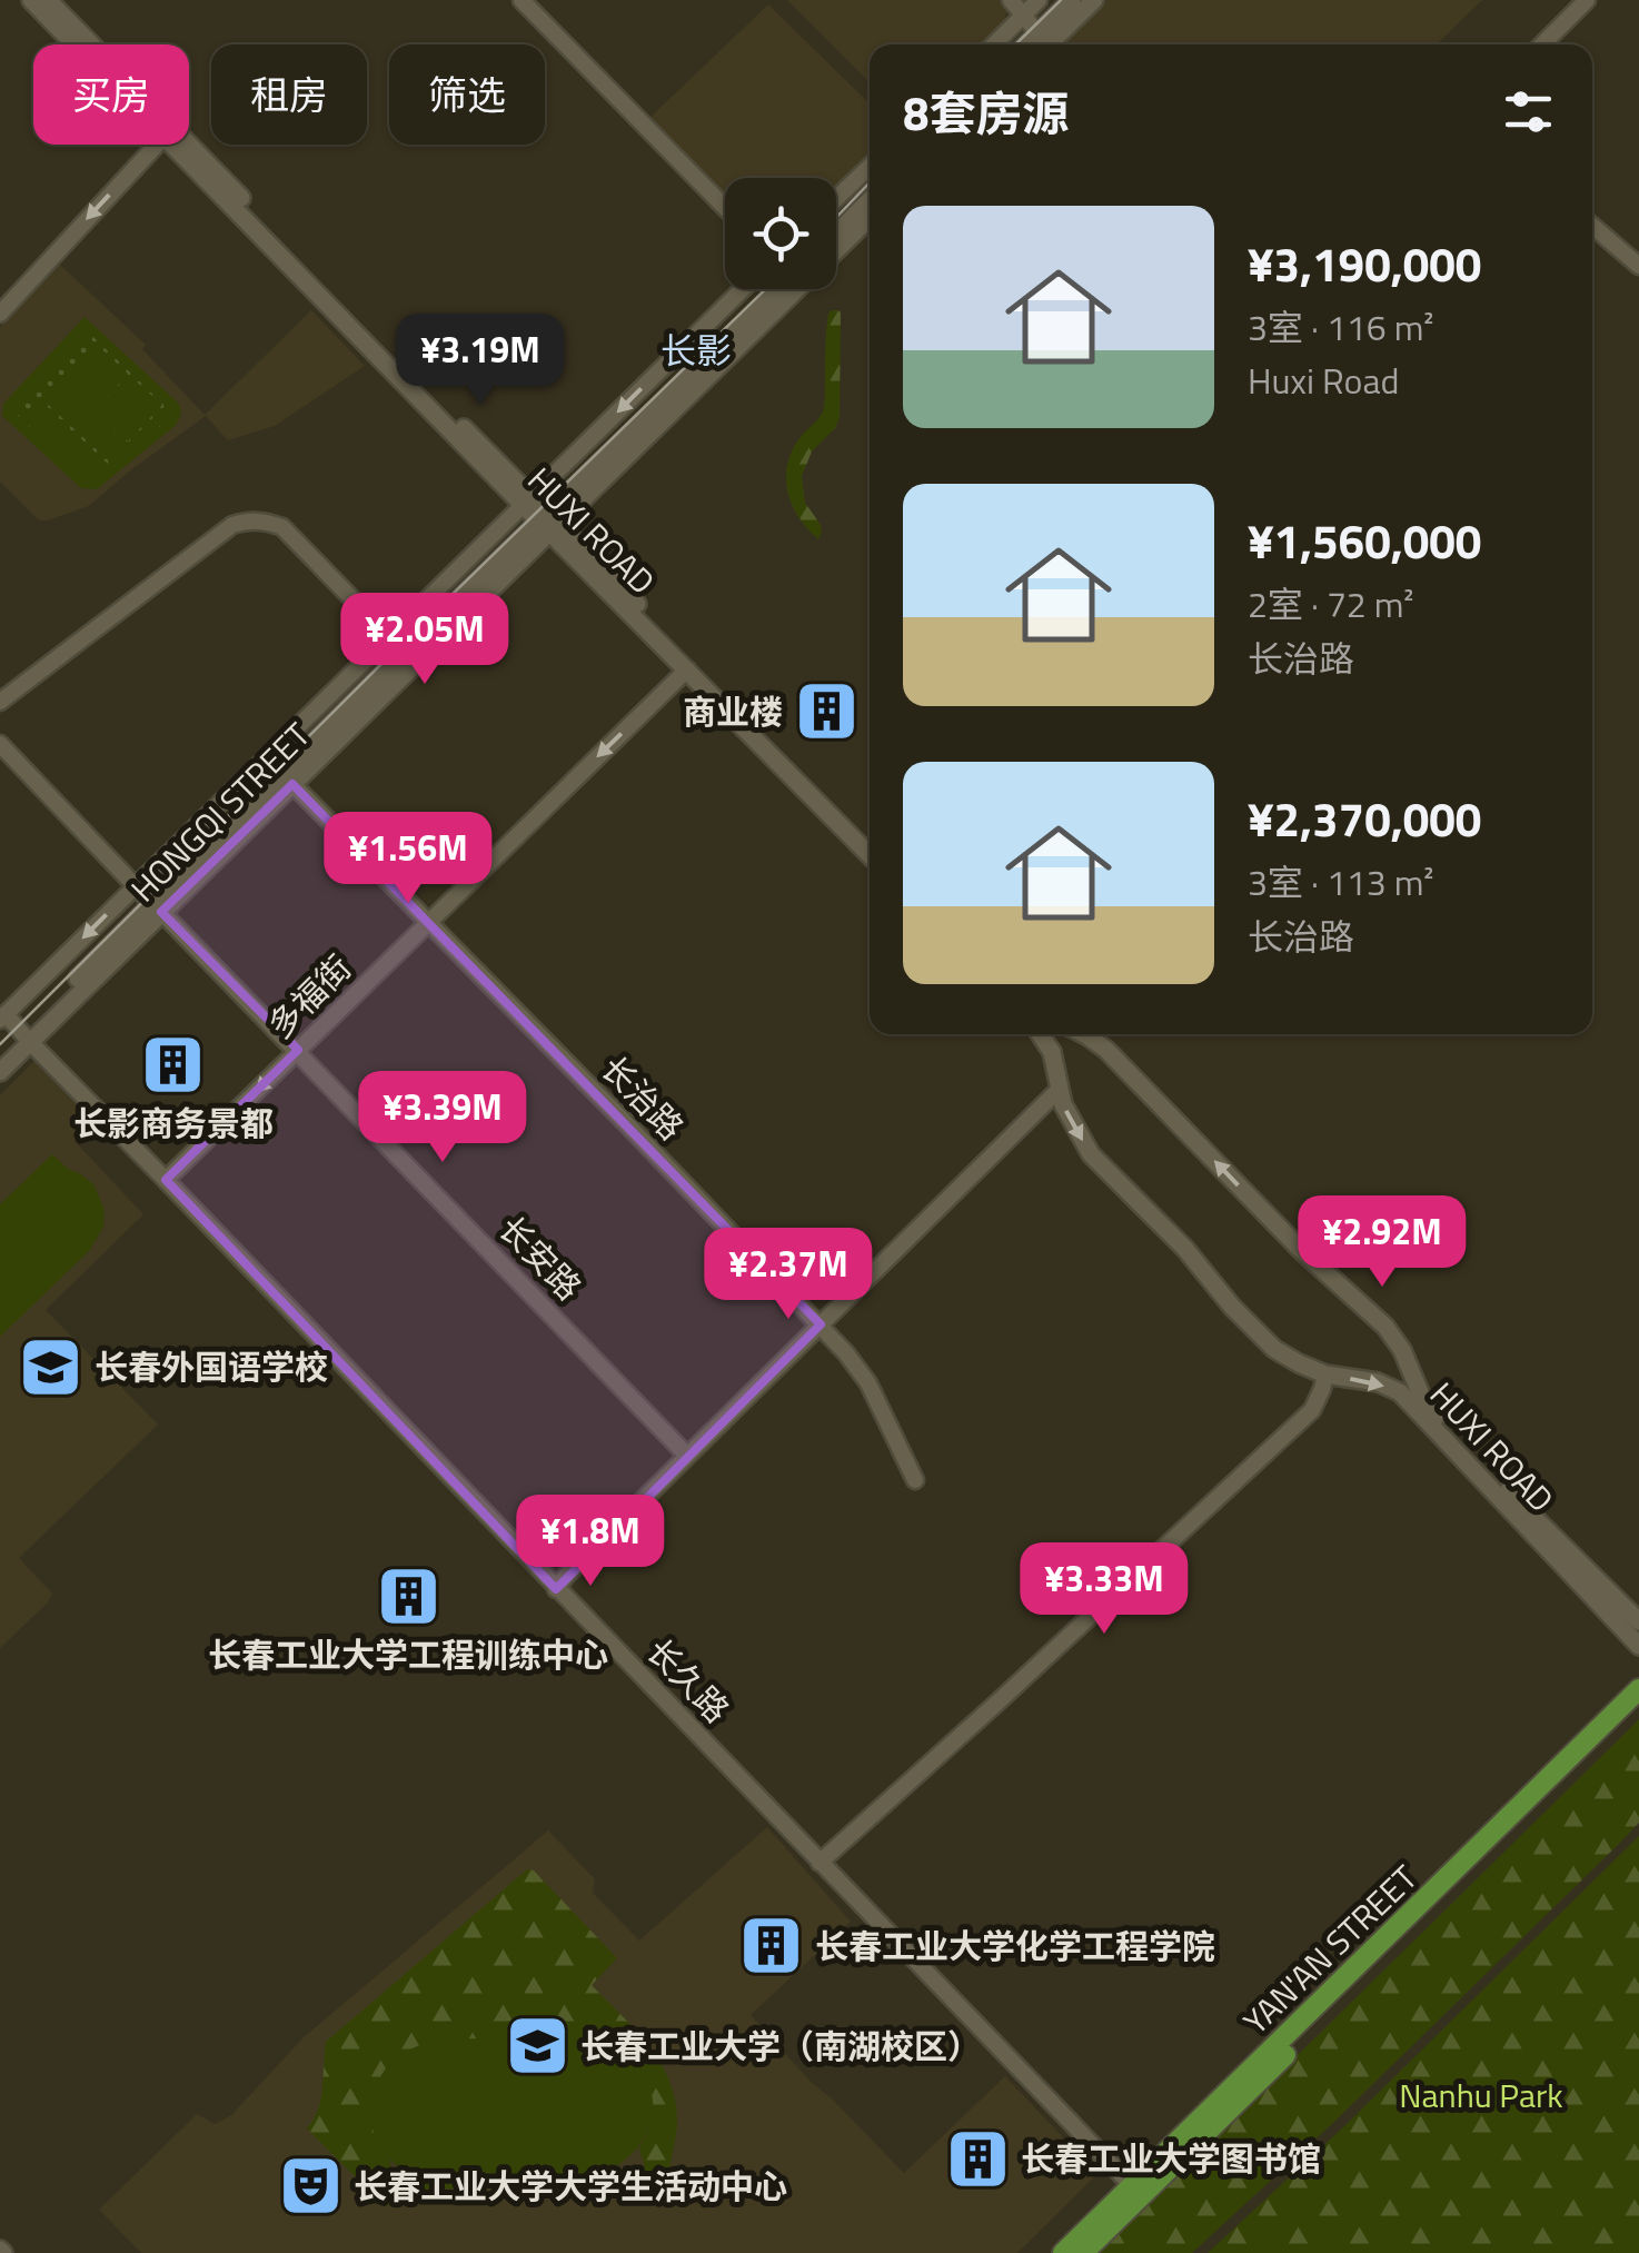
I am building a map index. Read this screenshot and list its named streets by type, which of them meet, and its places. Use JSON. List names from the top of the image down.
{
  "streets": {
    "main road": ["HUXI ROAD", "HONGQI STREET", "YAN'AN STREET"],
    "street": [
      "多福街",
      "长治路",
      "长安路",
      "长久路"
    ]
  },
  "crossings": [
    ["HUXI ROAD", "HONGQI STREET"],
    ["HUXI ROAD", "多福街"],
    ["HONGQI STREET", "长治路"],
    ["HONGQI STREET", "长安路"],
    ["HONGQI STREET", "长久路"],
    ["多福街", "长治路"],
    ["多福街", "长安路"],
    ["多福街", "长久路"],
    ["长久路", "YAN'AN STREET"]
  ],
  "one_way": ["多福街"],
  "districts": ["长影"],
  "parks": ["Nanhu Park"],
  "places": {
    "building": [
      "商业楼",
      "长影商务景都",
      "长春工业大学工程训练中心",
      "长春工业大学化学工程学院",
      "长春工业大学图书馆"
    ],
    "school or university": ["长春外国语学校", "长春工业大学（南湖校区）"],
    "theatre": ["长春工业大学大学生活动中心"]
  },
  "page": {
    "chip": ["买房", "租房", "筛选"],
    "heading": "8套房源",
    "list": [
      {
        "name": "¥3,190,000",
        "note": "3室 · 116 m² · Huxi Road"
      },
      {
        "name": "¥1,560,000",
        "note": "2室 · 72 m² · 长治路"
      },
      {
        "name": "¥2,370,000",
        "note": "3室 · 113 m² · 长治路"
      }
    ],
    "price": [
      "¥3.19M",
      "¥2.05M",
      "¥1.56M",
      "¥3.39M",
      "¥2.92M",
      "¥2.37M",
      "¥1.8M",
      "¥3.33M"
    ]
  }
}
